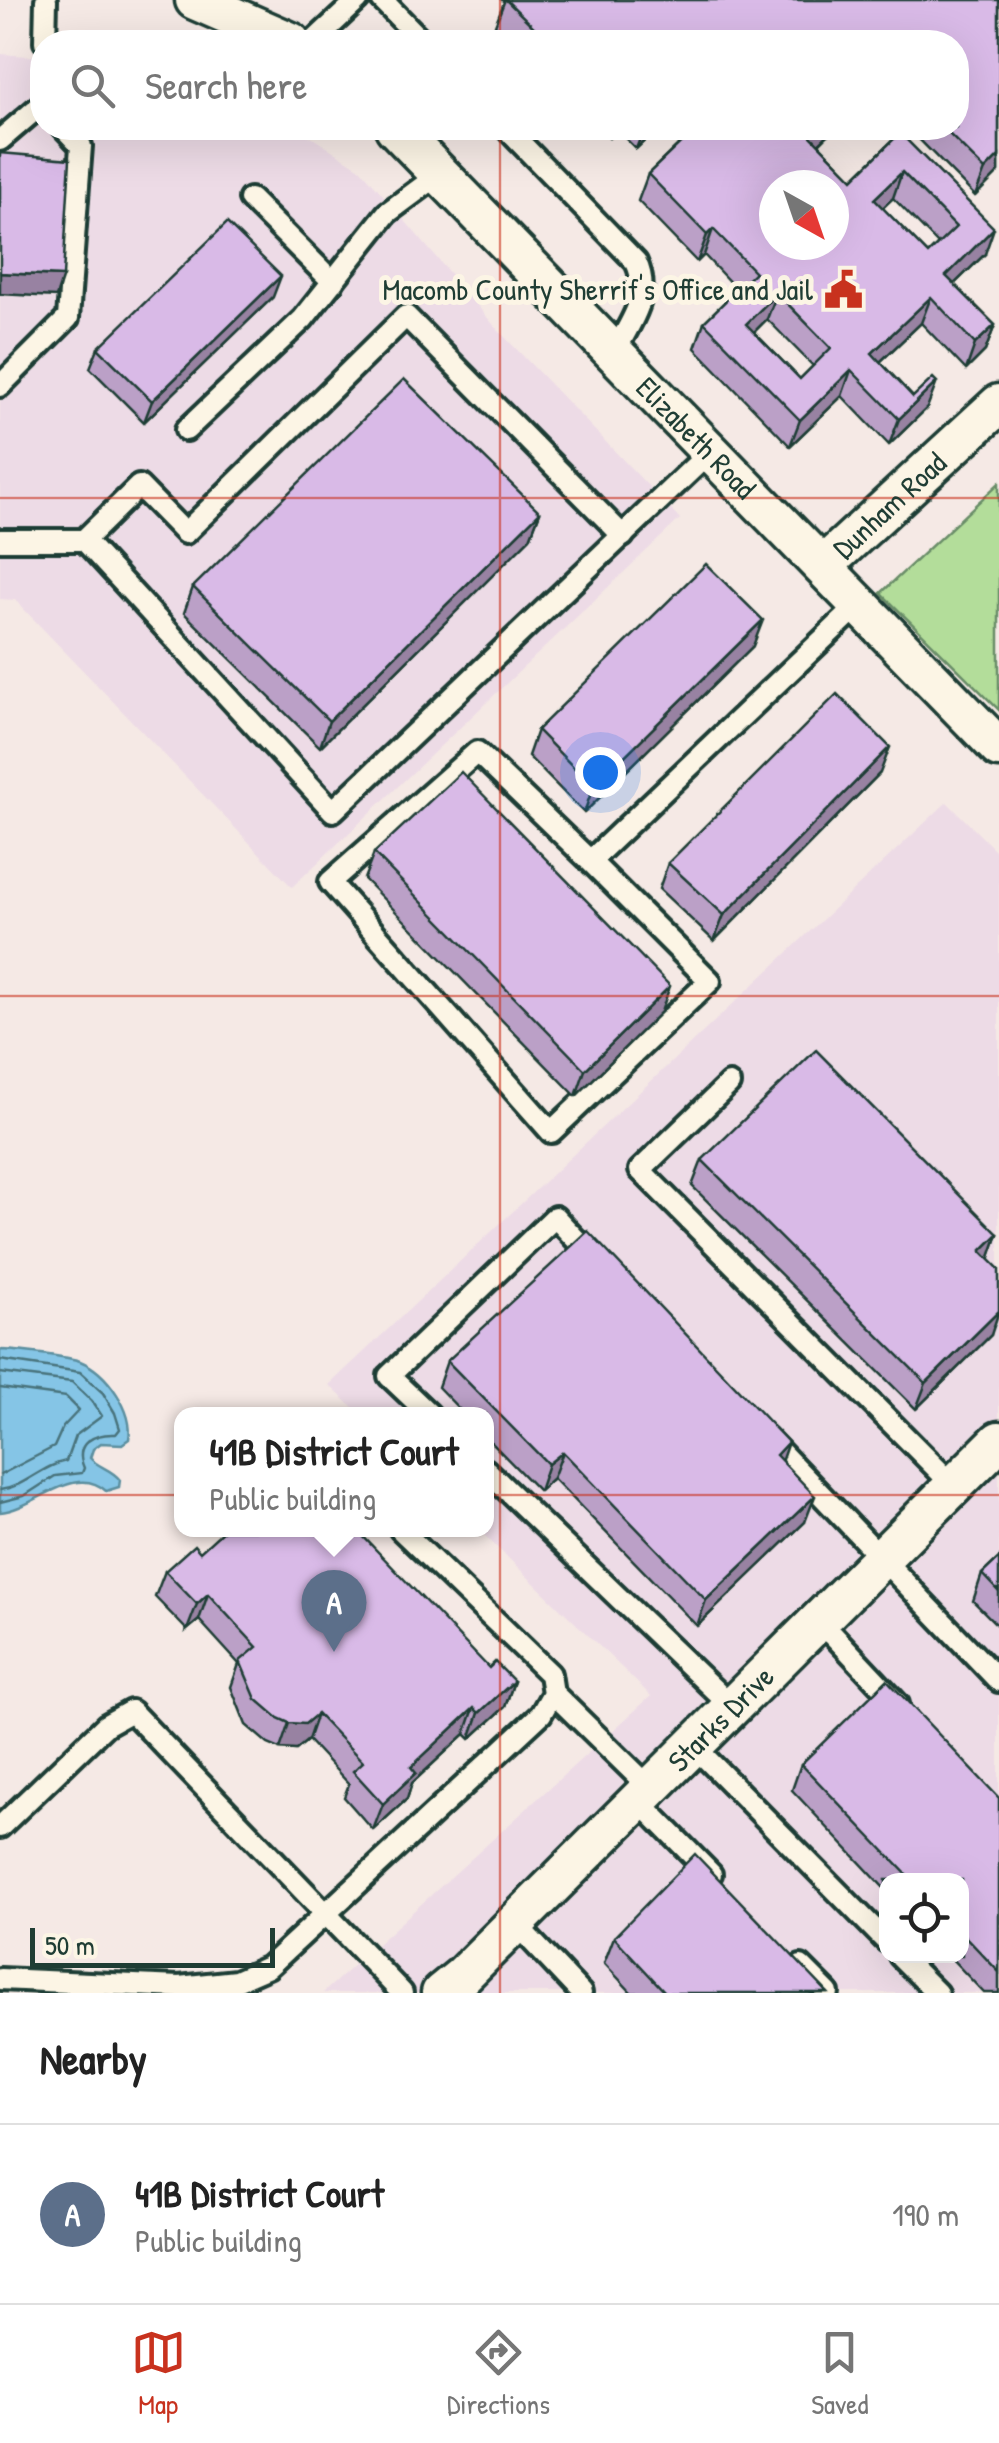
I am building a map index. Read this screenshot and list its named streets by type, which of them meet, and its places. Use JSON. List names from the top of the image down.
{
  "streets": {
    "street": ["Elizabeth Road", "Dunham Road", "Starks Drive"]
  },
  "crossings": [
    ["Elizabeth Road", "Dunham Road"]
  ],
  "places": {
    "public building": ["Macomb County Sherrif's Office and Jail"]
  },
  "scale_bar": "50 m",
  "north": "bottom right",
  "page": {
    "search": "Search here",
    "popup": ["41B District Court", "Public building"],
    "pins": "A",
    "scale": "50 m",
    "heading": "Nearby",
    "list": [
      {
        "mark": "A",
        "name": "41B District Court",
        "note": "Public building",
        "value": "190 m"
      }
    ],
    "nav": ["Map", "Directions", "Saved"]
  }
}
